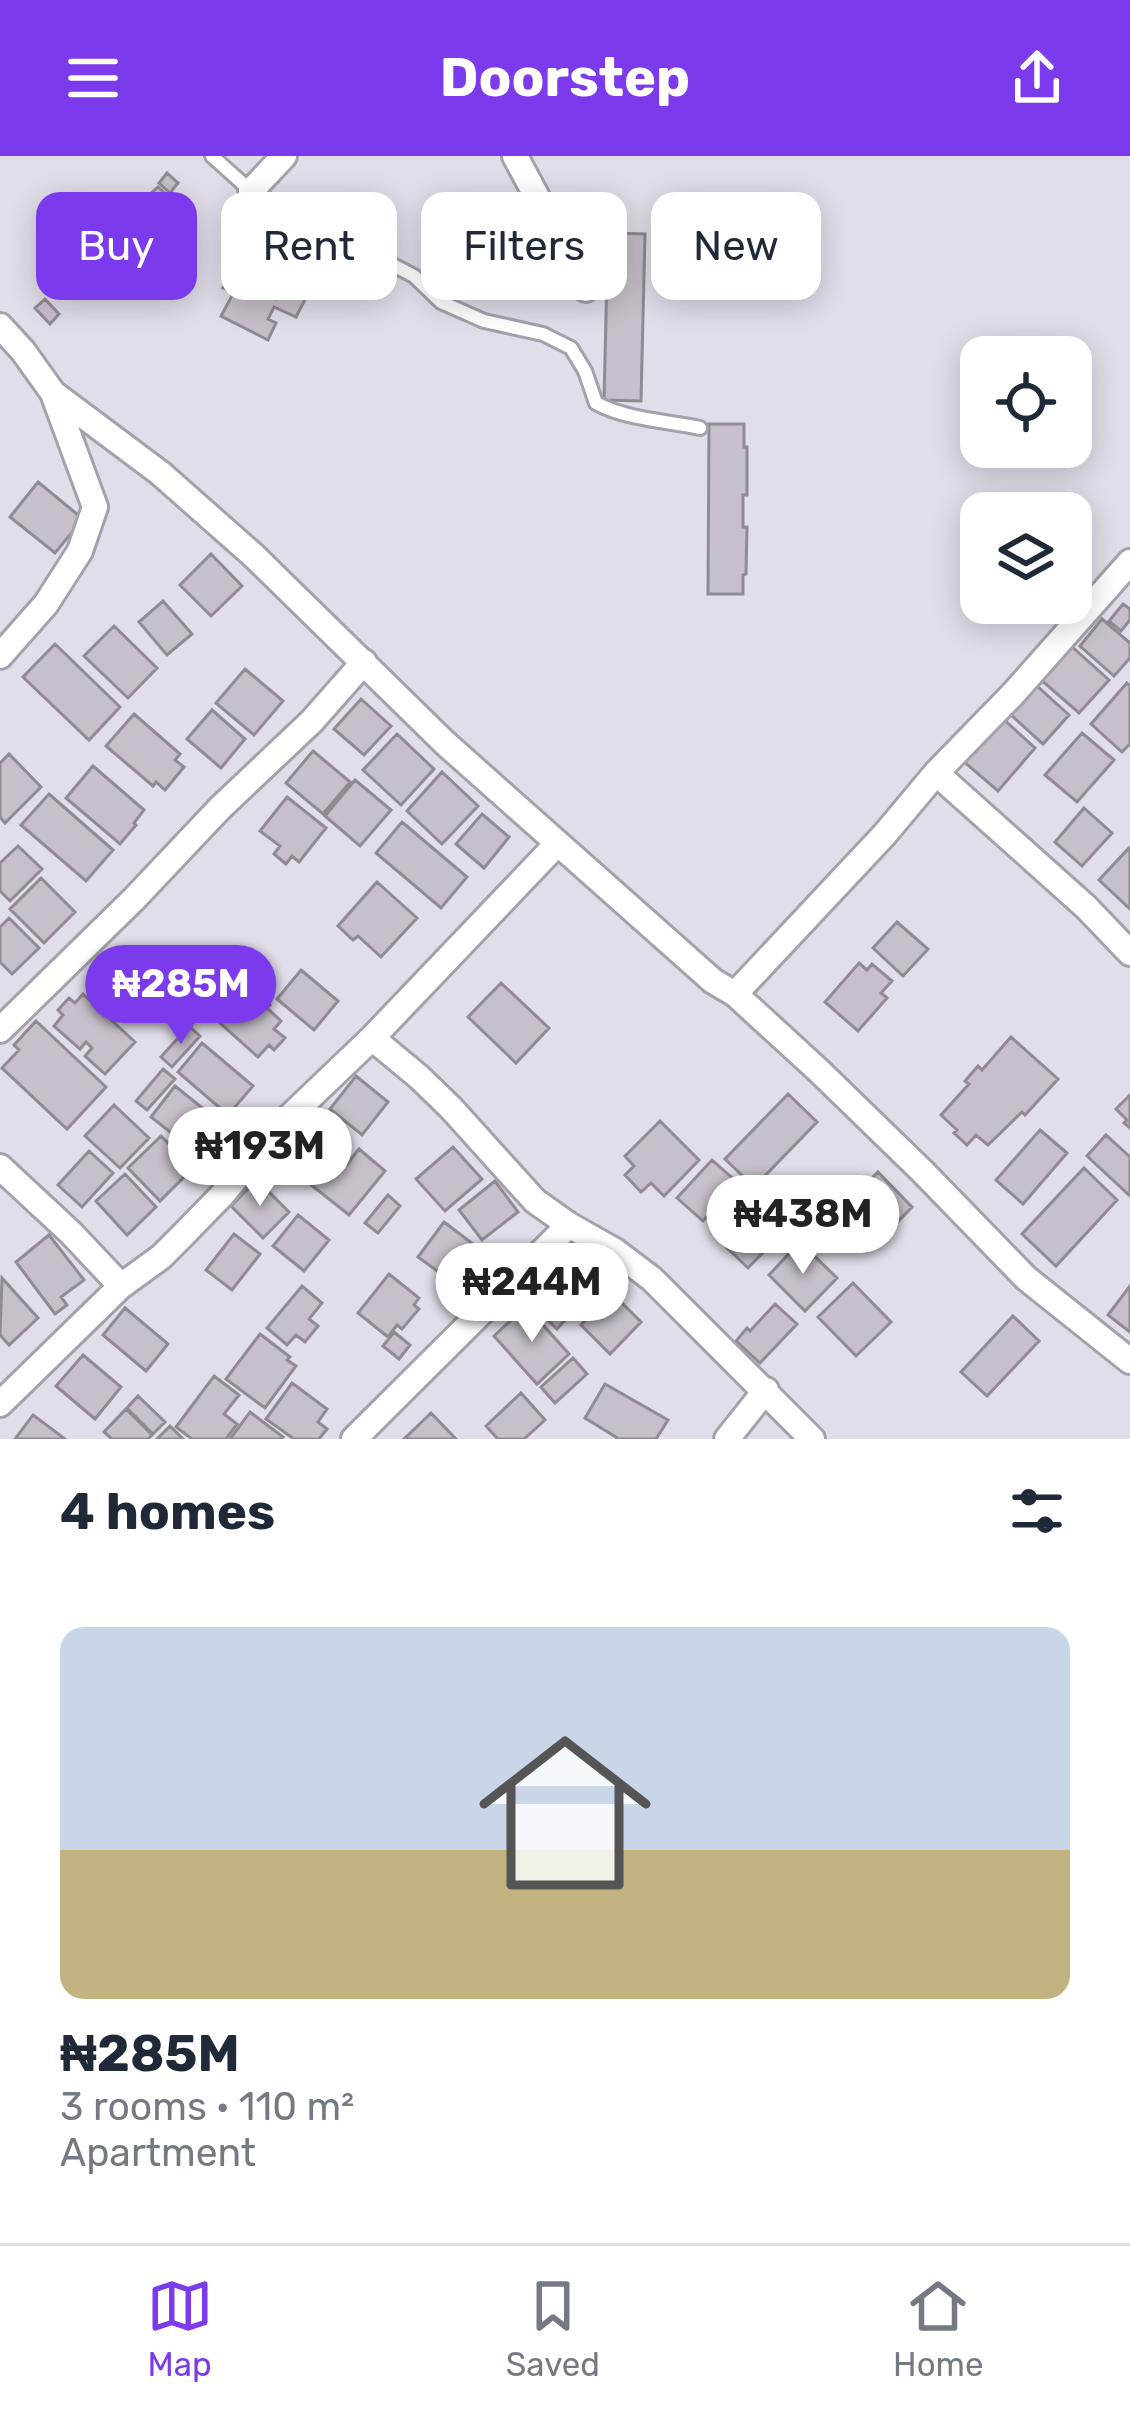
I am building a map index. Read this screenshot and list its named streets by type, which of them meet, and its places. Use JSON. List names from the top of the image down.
{
  "page": {
    "header": "Doorstep",
    "chip": [
      "Buy",
      "Rent",
      "Filters",
      "New"
    ],
    "price": [
      "₦285M",
      "₦193M",
      "₦438M",
      "₦244M"
    ],
    "heading": "4 homes",
    "list": [
      {
        "name": "₦285M",
        "note": "3 rooms · 110 m² · Apartment"
      }
    ],
    "tabs": ["Map", "Saved", "Home"]
  }
}
